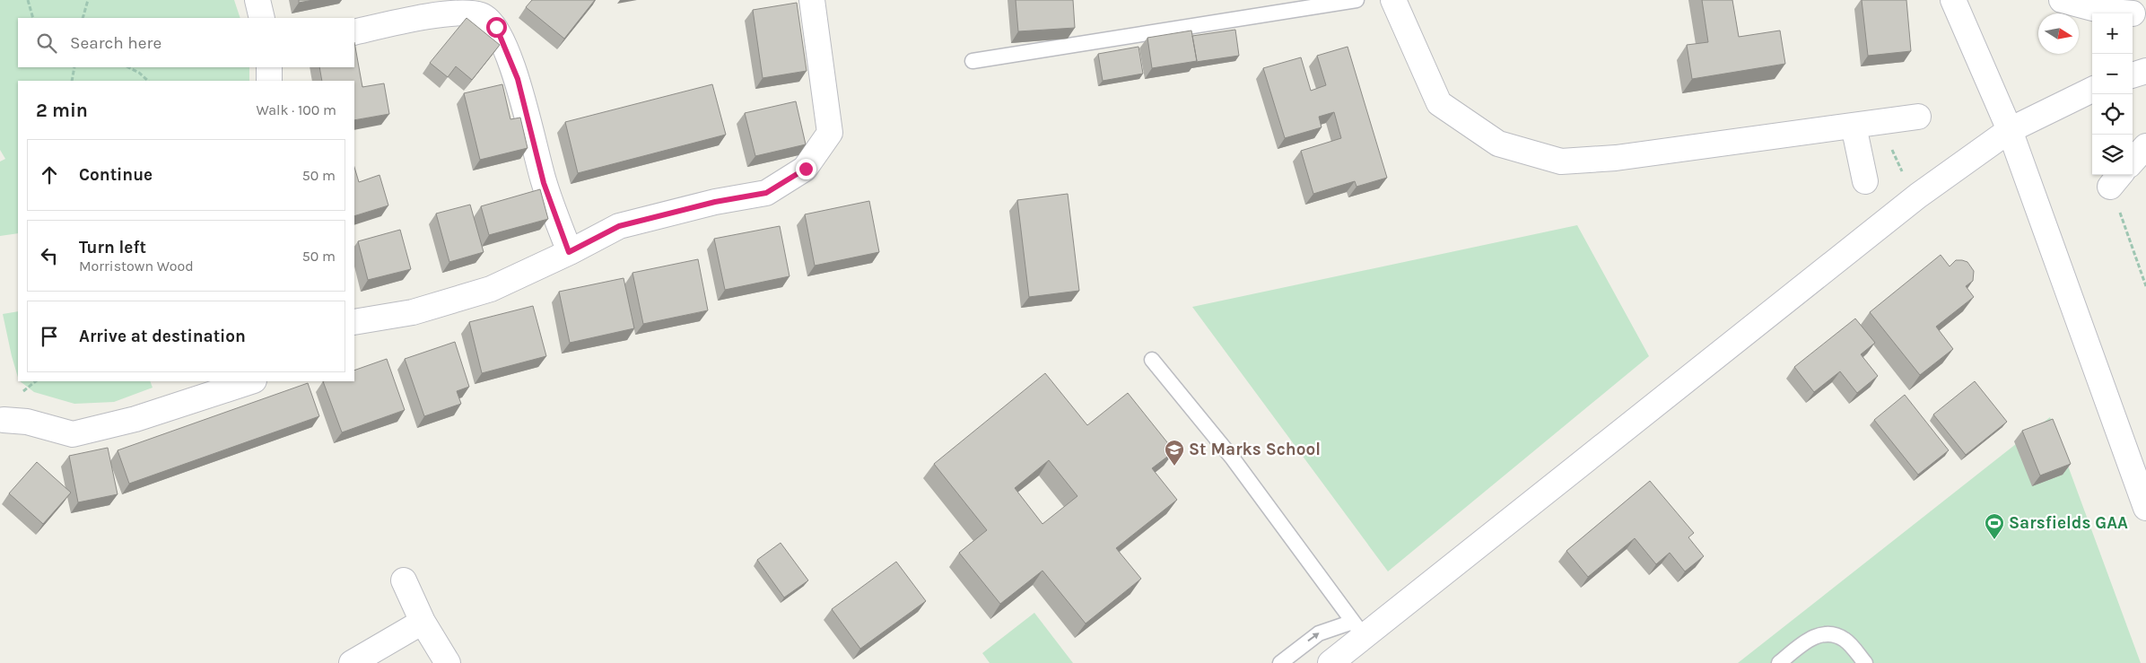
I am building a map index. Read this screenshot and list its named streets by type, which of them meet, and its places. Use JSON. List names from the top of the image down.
{
  "places": {
    "school or university": ["St Marks School"],
    "sports": ["Sarsfields GAA"]
  },
  "north": "right",
  "page": {
    "map_buttons": ["+", "−"],
    "search": "Search here",
    "heading": ["2 min", "Walk · 100 m"],
    "list": [
      ["Continue", "50 m"],
      ["Turn left", "Morristown Wood", "50 m"],
      "Arrive at destination"
    ]
  }
}
